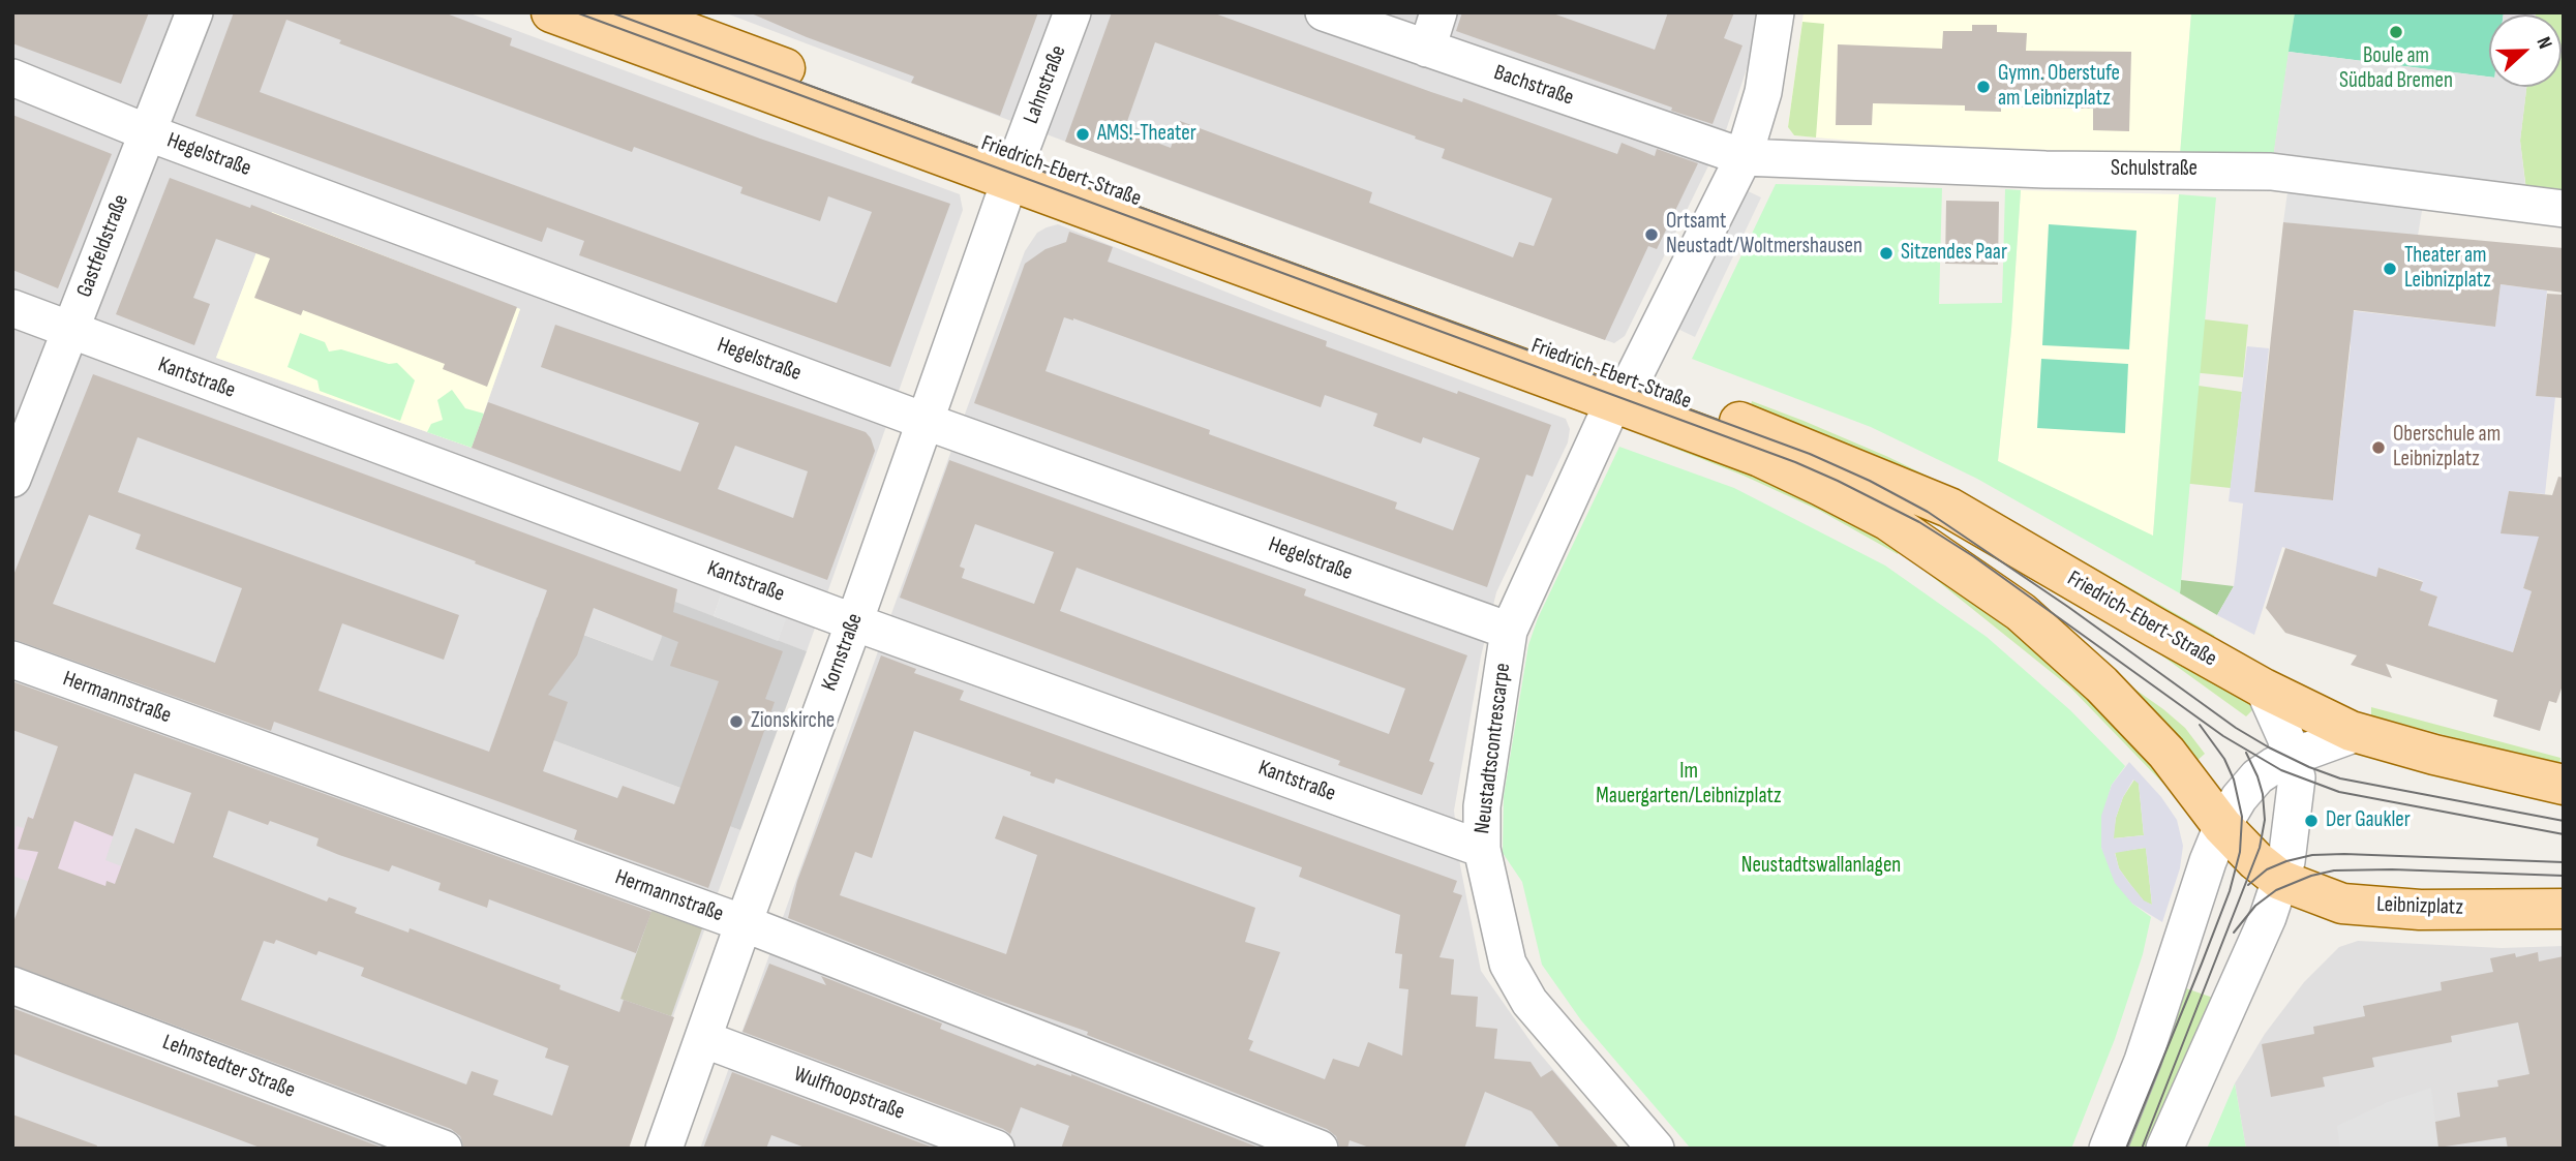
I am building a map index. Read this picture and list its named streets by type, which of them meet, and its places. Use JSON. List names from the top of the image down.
{
  "streets": {
    "main road": ["Friedrich-Ebert-Straße", "Leibnizplatz"],
    "street": [
      "Lahnstraße",
      "Bachstraße",
      "Hegelstraße",
      "Schulstraße",
      "Gastfeldstraße",
      "Kantstraße",
      "Kornstraße",
      "Hermannstraße",
      "Neustadtscontrescarpe",
      "Lehnstedter Straße",
      "Wulfhoopstraße"
    ]
  },
  "crossings": [
    ["Lahnstraße", "Friedrich-Ebert-Straße"],
    ["Lahnstraße", "Kornstraße"],
    ["Bachstraße", "Schulstraße"],
    ["Bachstraße", "Neustadtscontrescarpe"],
    ["Hegelstraße", "Gastfeldstraße"],
    ["Hegelstraße", "Kornstraße"],
    ["Hegelstraße", "Neustadtscontrescarpe"],
    ["Schulstraße", "Neustadtscontrescarpe"],
    ["Friedrich-Ebert-Straße", "Kornstraße"],
    ["Friedrich-Ebert-Straße", "Neustadtscontrescarpe"],
    ["Friedrich-Ebert-Straße", "Leibnizplatz"],
    ["Gastfeldstraße", "Kantstraße"],
    ["Kantstraße", "Kornstraße"],
    ["Kantstraße", "Neustadtscontrescarpe"],
    ["Kornstraße", "Hermannstraße"],
    ["Kornstraße", "Wulfhoopstraße"]
  ],
  "parks": ["Im Mauergarten/Leibnizplatz", "Neustadtswallanlagen"],
  "places": [
    "Boule am Südbad Bremen",
    "Gymn. Oberstufe am Leibnizplatz",
    "AMS!-Theater",
    "Ortsamt Neustadt/Woltmershausen",
    "Sitzendes Paar",
    "Theater am Leibnizplatz",
    "Oberschule am Leibnizplatz",
    "Zionskirche",
    "Der Gaukler"
  ],
  "north": "right"
}
